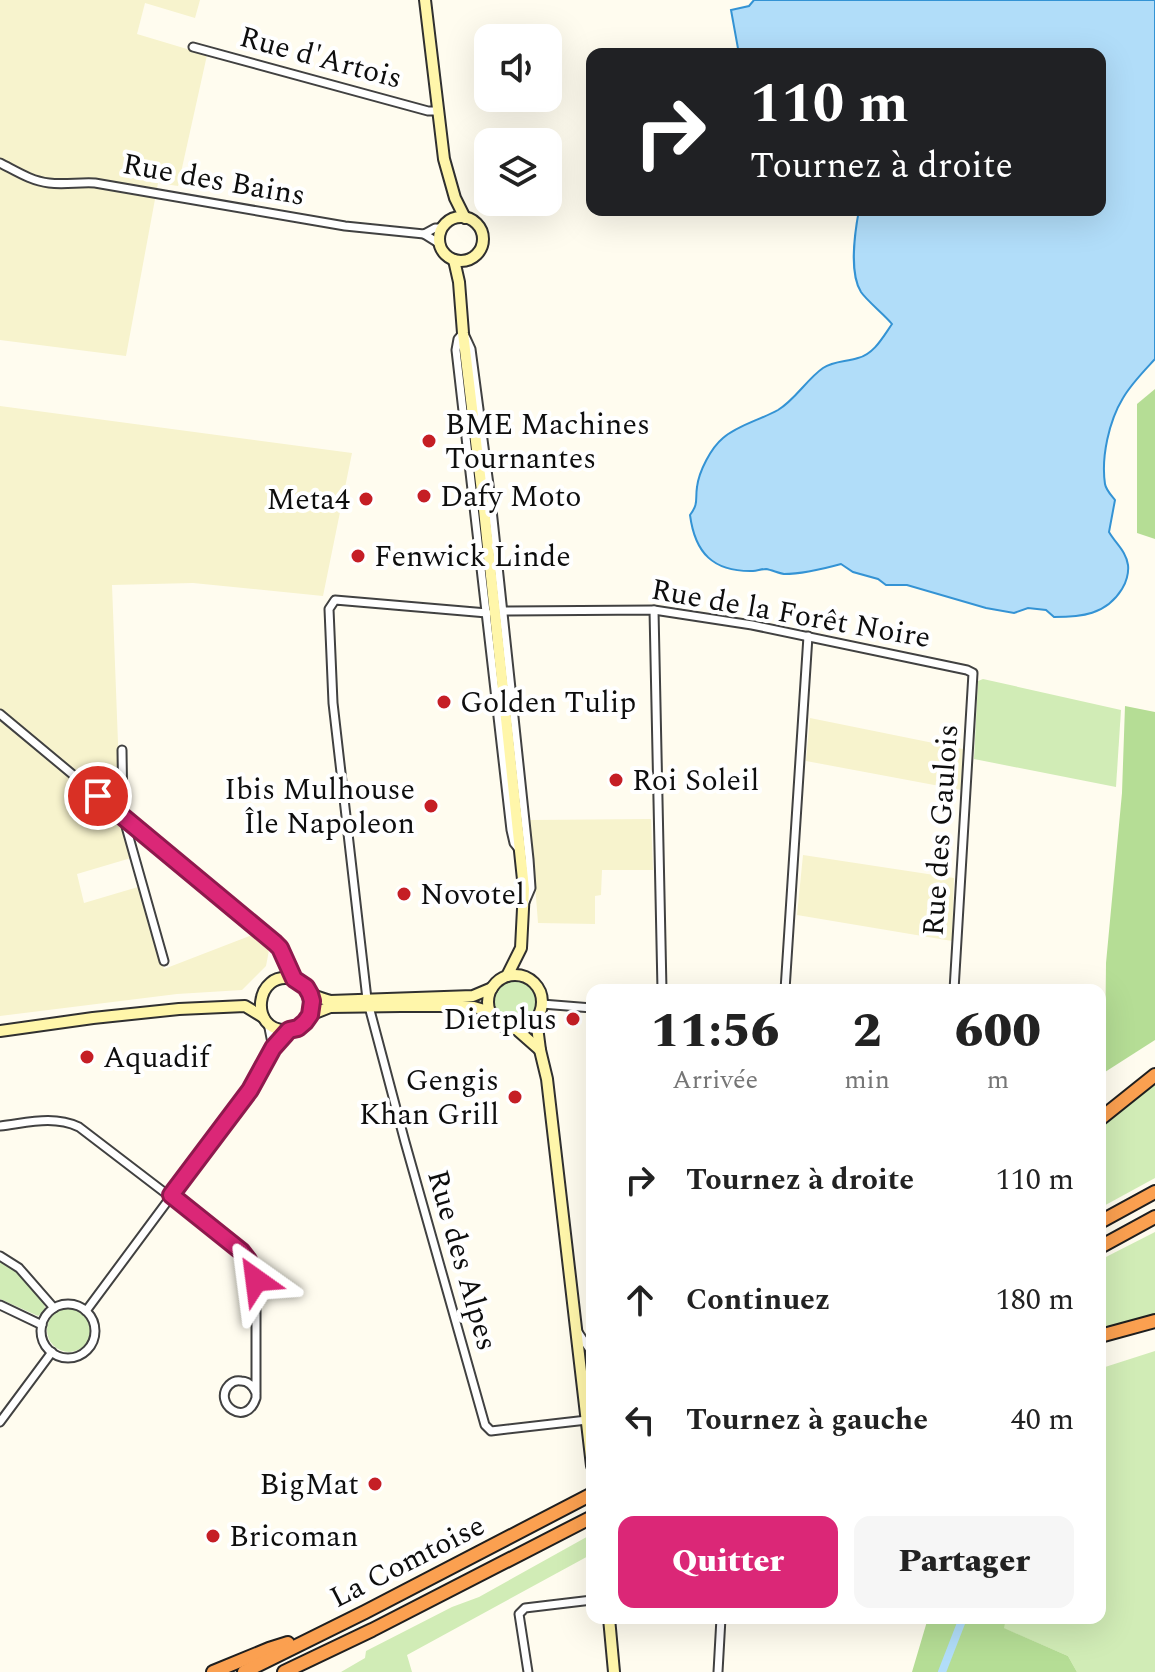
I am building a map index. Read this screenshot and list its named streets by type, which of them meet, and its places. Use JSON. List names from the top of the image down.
{
  "streets": {
    "highway": ["La Comtoise"],
    "street": [
      "Rue d'Artois",
      "Rue des Bains",
      "Rue de la Forêt Noire",
      "Rue des Gaulois",
      "Rue des Alpes"
    ]
  },
  "crossings": [
    ["Rue de la Forêt Noire", "Rue des Gaulois"]
  ],
  "places": [
    "BME Machines Tournantes",
    "Dafy Moto",
    "Meta4",
    "Fenwick Linde",
    "Golden Tulip",
    "Roi Soleil",
    "Ibis Mulhouse Île Napoleon",
    "Novotel",
    "Dietplus",
    "Aquadif",
    "Gengis Khan Grill",
    "BigMat",
    "Bricoman"
  ],
  "page": {
    "turn": ["110 m", "Tournez à droite"],
    "eta": [
      "11:56",
      "Arrivée",
      "2",
      "min",
      "600",
      "m"
    ],
    "list": [
      {
        "name": "Tournez à droite",
        "value": "110 m"
      },
      {
        "name": "Continuez",
        "value": "180 m"
      },
      {
        "name": "Tournez à gauche",
        "value": "40 m"
      }
    ],
    "buttons": ["Quitter", "Partager"]
  }
}
